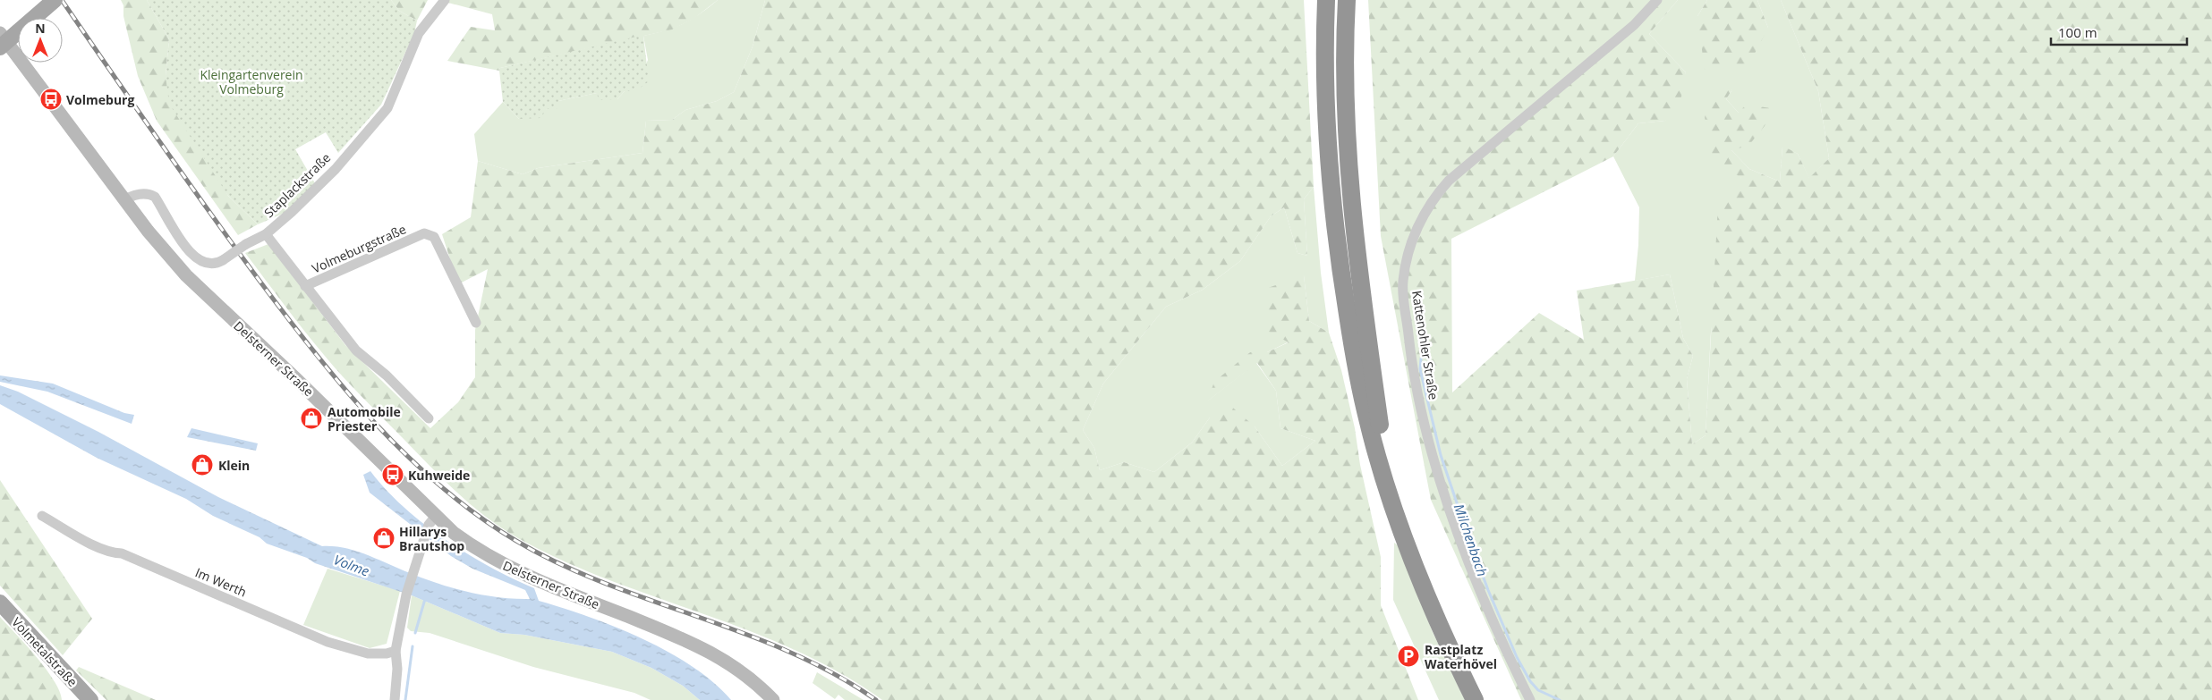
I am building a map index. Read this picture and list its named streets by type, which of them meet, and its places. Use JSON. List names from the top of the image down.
{
  "streets": {
    "main road": ["Volmetalstraße"],
    "street": [
      "Staplackstraße",
      "Volmeburgstraße",
      "Kattenohler Straße",
      "Delsterner Straße",
      "Im Werth"
    ]
  },
  "crossings": [
    ["Staplackstraße", "Volmeburgstraße"],
    ["Staplackstraße", "Delsterner Straße"]
  ],
  "water": ["Milchenbach", "Volme"],
  "parks": ["Kleingartenverein Volmeburg"],
  "places": {
    "bus stop": ["Volmeburg", "Kuhweide"],
    "shop": ["Automobile Priester", "Klein", "Hillarys Brautshop"],
    "parking": ["Rastplatz Waterhövel"]
  },
  "scale_bar": "100 m",
  "north": "top"
}
